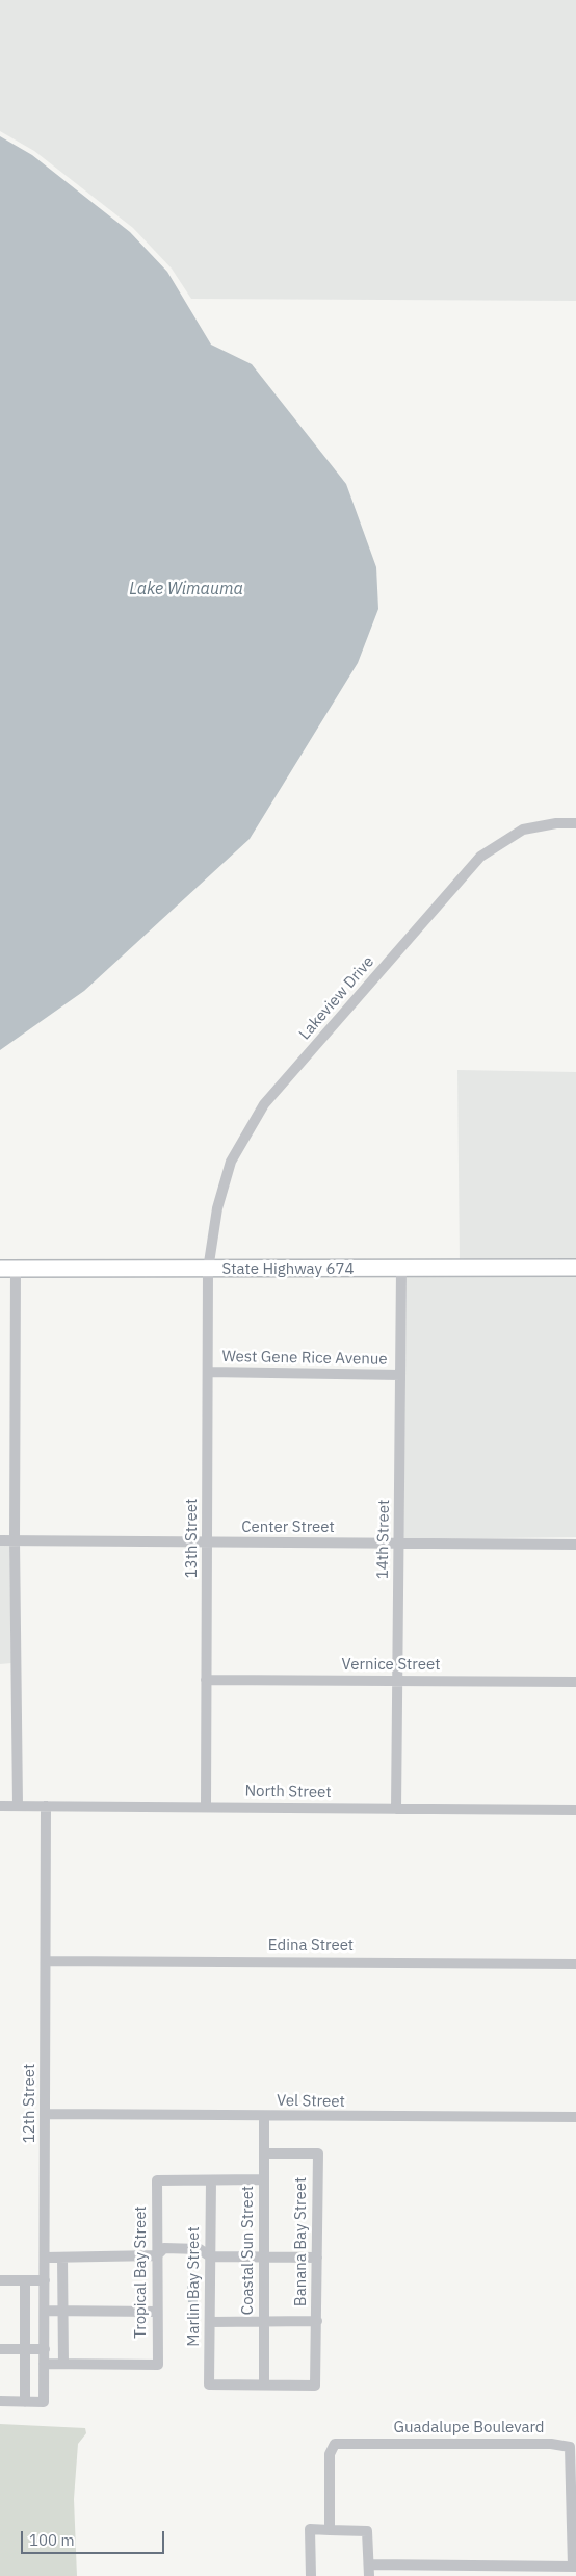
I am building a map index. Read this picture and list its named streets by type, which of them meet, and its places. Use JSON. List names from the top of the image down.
{
  "streets": {
    "main road": ["State Highway 674"],
    "street": [
      "Lakeview Drive",
      "West Gene Rice Avenue",
      "Center Street",
      "13th Street",
      "14th Street",
      "Vernice Street",
      "North Street",
      "Edina Street",
      "Vel Street",
      "12th Street",
      "Banana Bay Street",
      "Coastal Sun Street",
      "Tropical Bay Street",
      "Marlin Bay Street",
      "Guadalupe Boulevard"
    ]
  },
  "crossings": [
    ["Lakeview Drive", "State Highway 674"],
    ["Lakeview Drive", "13th Street"],
    ["State Highway 674", "13th Street"],
    ["State Highway 674", "14th Street"],
    ["West Gene Rice Avenue", "13th Street"],
    ["West Gene Rice Avenue", "14th Street"],
    ["Center Street", "13th Street"],
    ["Center Street", "14th Street"],
    ["13th Street", "Vernice Street"],
    ["13th Street", "North Street"],
    ["14th Street", "Vernice Street"],
    ["14th Street", "North Street"],
    ["North Street", "12th Street"],
    ["Edina Street", "12th Street"],
    ["Vel Street", "12th Street"],
    ["Vel Street", "Coastal Sun Street"],
    ["Banana Bay Street", "Coastal Sun Street"],
    ["Banana Bay Street", "Marlin Bay Street"],
    ["Coastal Sun Street", "Marlin Bay Street"],
    ["Tropical Bay Street", "Marlin Bay Street"]
  ],
  "water": ["Lake Wimauma"],
  "scale_bar": "100 m"
}
